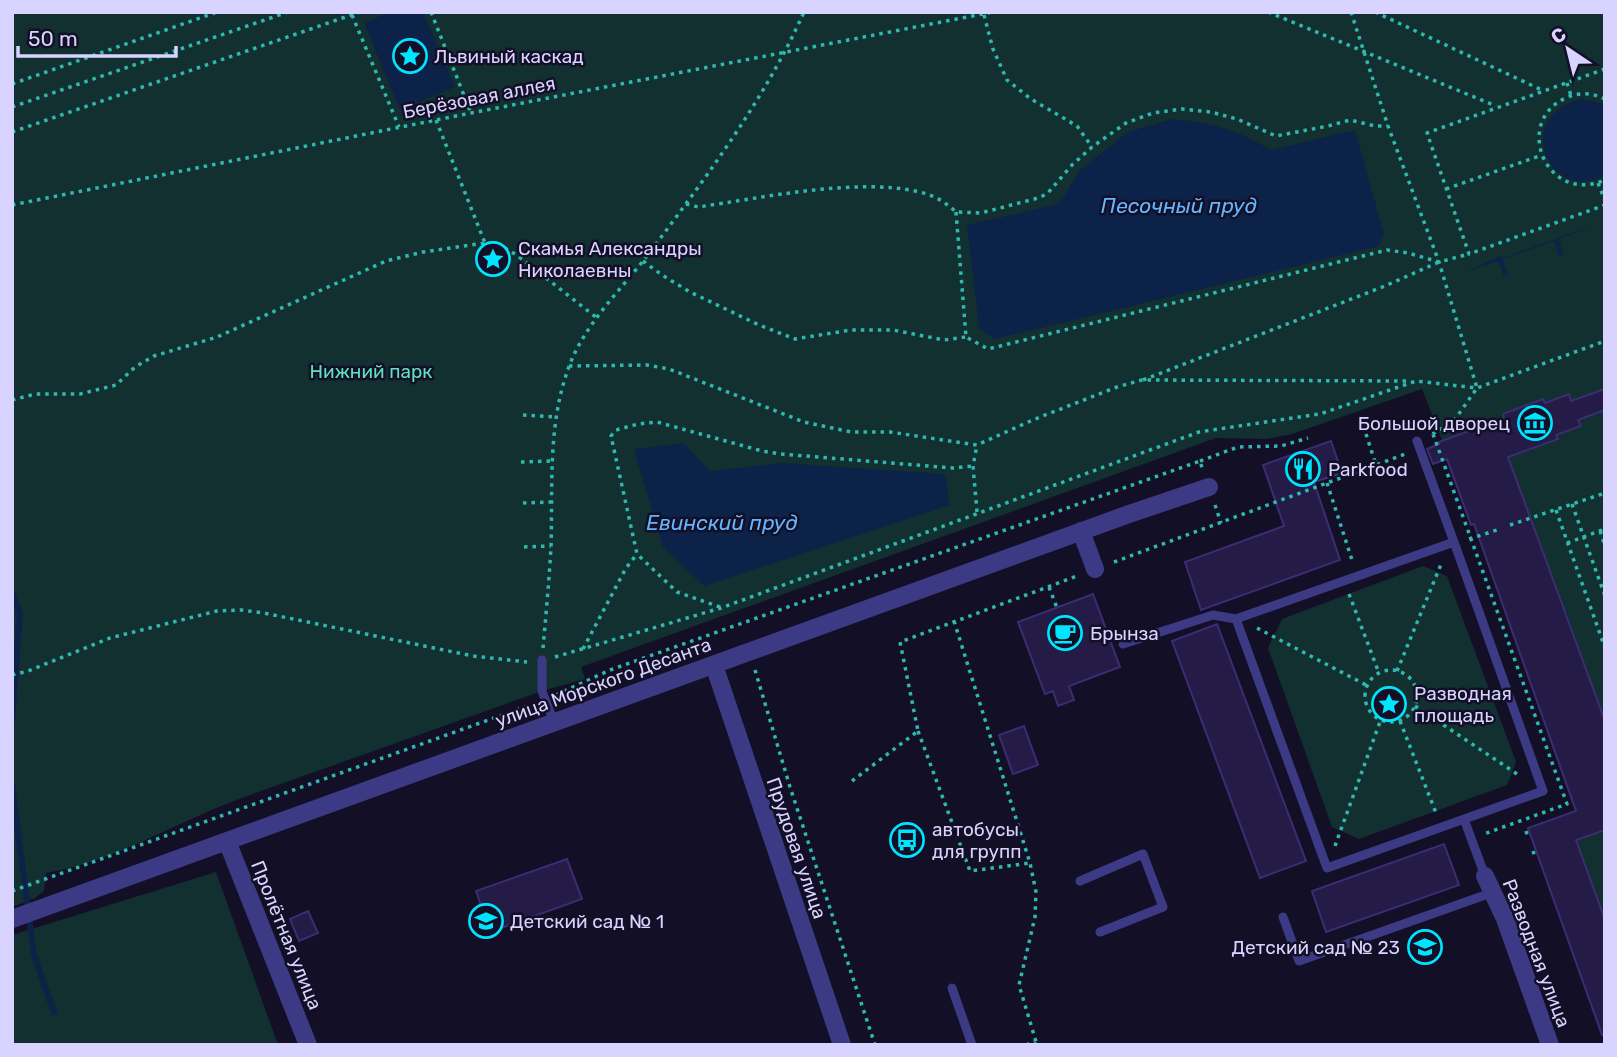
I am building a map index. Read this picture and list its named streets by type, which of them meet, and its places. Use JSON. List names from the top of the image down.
{
  "streets": {
    "street": [
      "улица Морского Десанта",
      "Прудовая улица",
      "Пролётная улица",
      "Разводная улица"
    ],
    "path": ["Берёзовая аллея"]
  },
  "crossings": [
    ["улица Морского Десанта", "Прудовая улица"],
    ["улица Морского Десанта", "Пролётная улица"]
  ],
  "water": ["Песочный пруд", "Евинский пруд"],
  "parks": ["Нижний парк"],
  "places": {
    "place": ["Львиный каскад", "Скамья Александры Николаевны", "Разводная площадь"],
    "museum": ["Большой дворец"],
    "restaurant": ["Parkfood"],
    "cafe": ["Брынза"],
    "bus stop": ["автобусы для групп"],
    "school or university": ["Детский сад № 1", "Детский сад № 23"]
  },
  "scale_bar": "50 m",
  "north": "top left"
}
